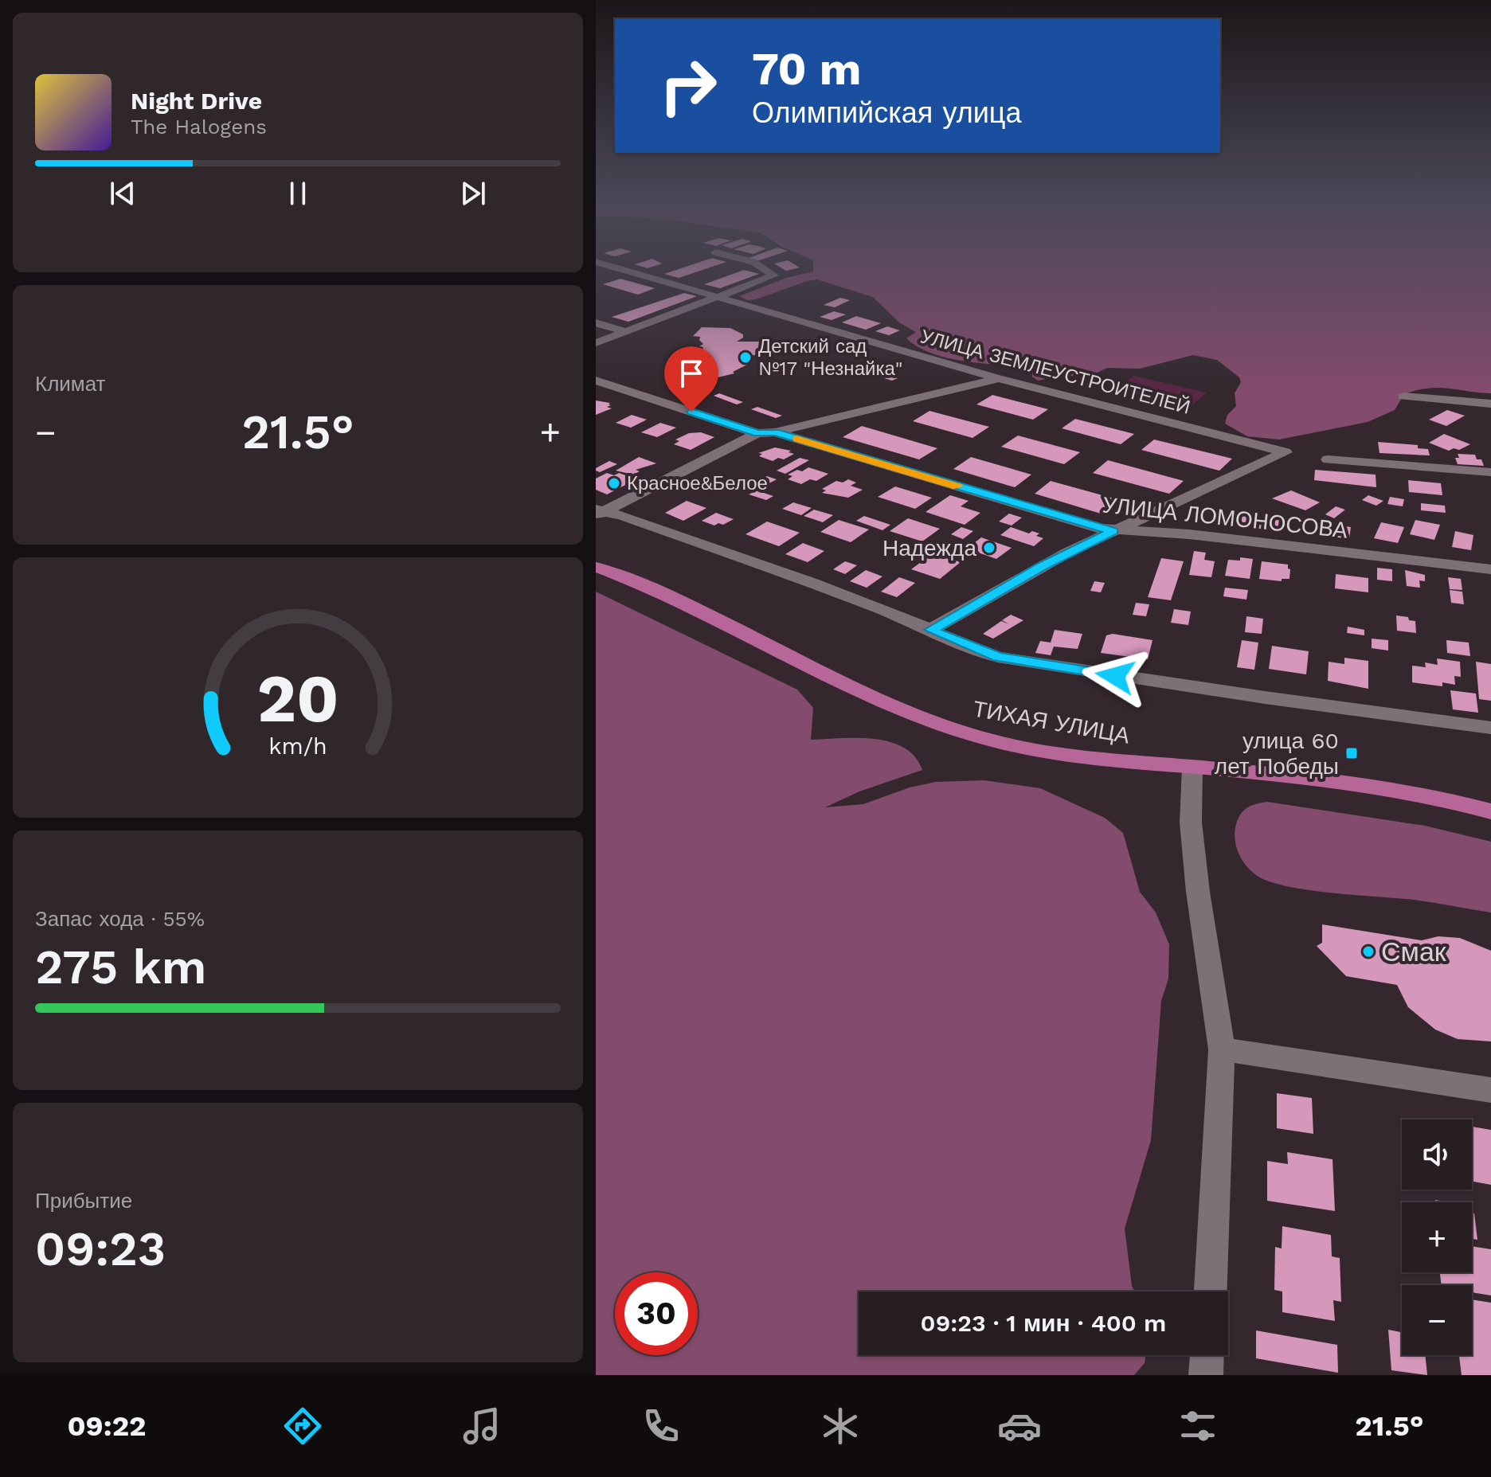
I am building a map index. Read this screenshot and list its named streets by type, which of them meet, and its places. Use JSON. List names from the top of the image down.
{
  "streets": {
    "main road": ["ТИХАЯ УЛИЦА"],
    "street": ["УЛИЦА ЗЕМЛЕУСТРОИТЕЛЕЙ", "УЛИЦА ЛОМОНОСОВА"]
  },
  "crossings": [
    ["УЛИЦА ЗЕМЛЕУСТРОИТЕЛЕЙ", "УЛИЦА ЛОМОНОСОВА"]
  ],
  "places": {
    "other": [
      "Детский сад №17 \"Незнайка\"",
      "Красное&Белое",
      "Надежда",
      "Смак"
    ],
    "transit": ["улица 60 лет Победы"]
  },
  "page": {
    "turn": ["70 m", "Олимпийская улица"],
    "song": ["Night Drive", "The Halogens"],
    "tile": [
      "Климат",
      ["Запас хода · 55%", "275 km"],
      ["Прибытие", "09:23"]
    ],
    "heat": ["−", "21.5°", "+"],
    "map_buttons": ["+", "−"],
    "limit": "30",
    "trip": "09:23 · 1 мин · 400 m",
    "tabs": ["09:22", "21.5°"],
    "gauge": ["20", "km/h"]
  }
}
